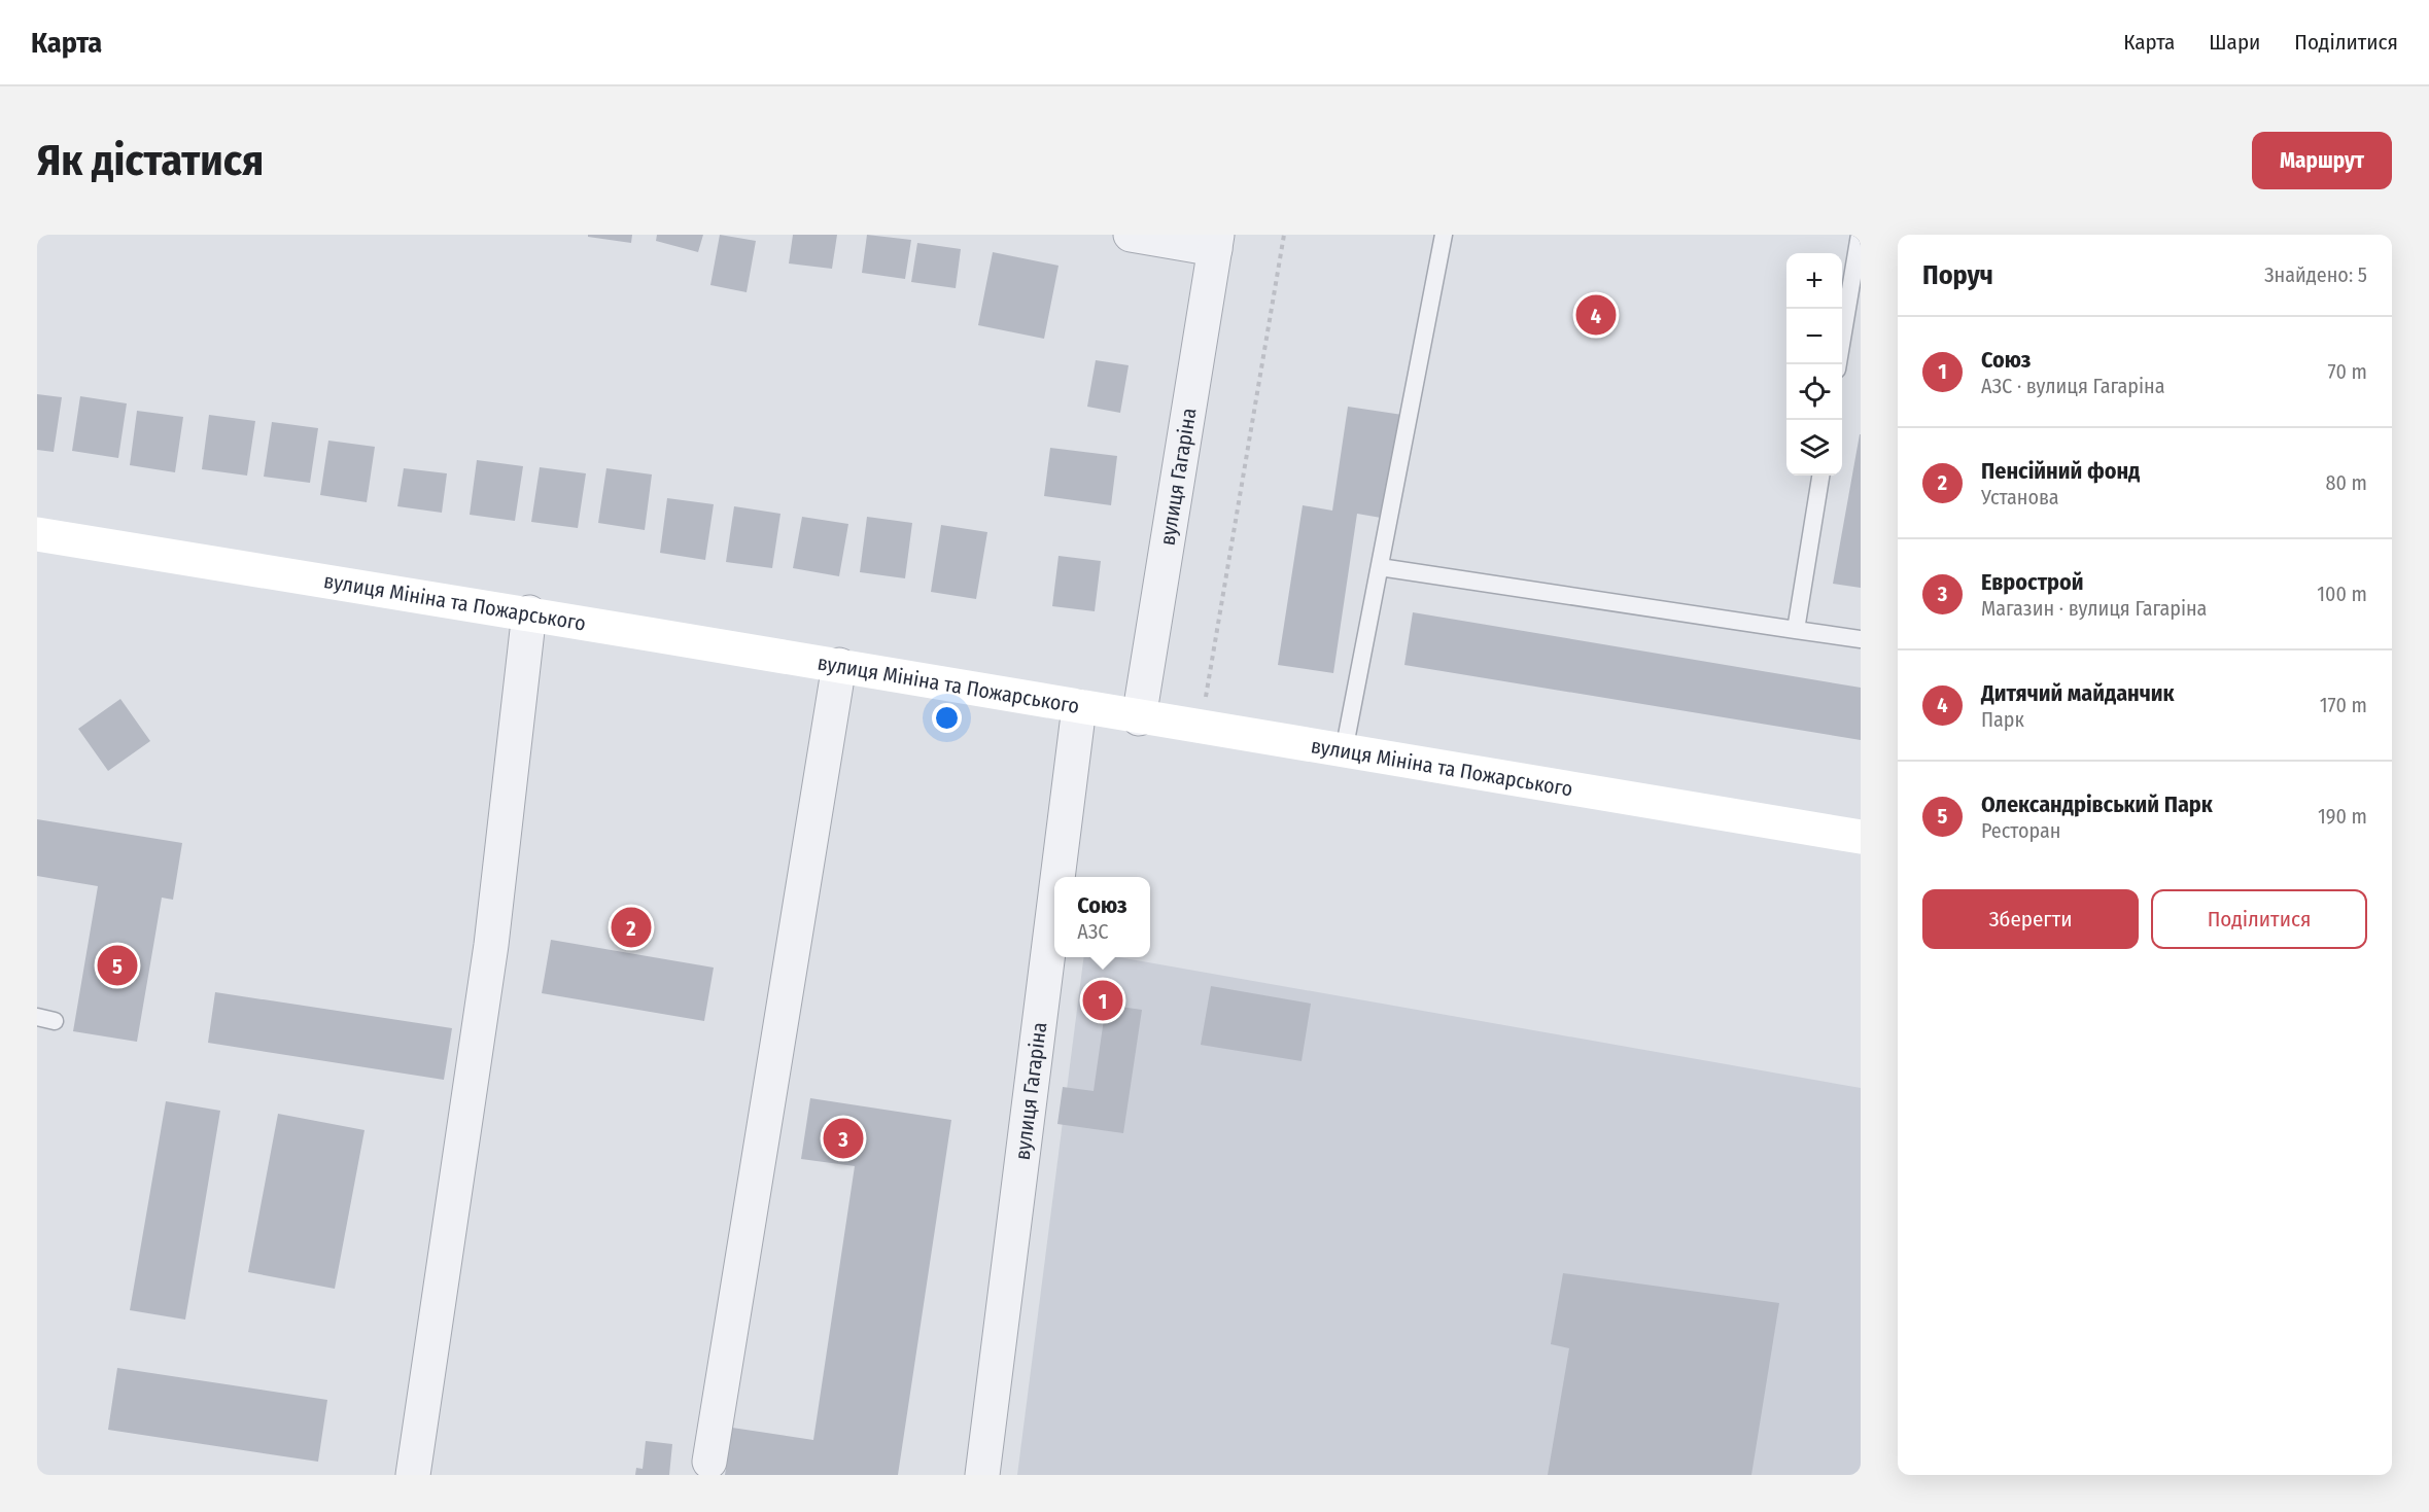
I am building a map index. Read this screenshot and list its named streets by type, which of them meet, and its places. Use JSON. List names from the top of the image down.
{
  "streets": {
    "street": ["вулиця Гагаріна", "вулиця Мініна та Пожарського"]
  },
  "crossings": [
    ["вулиця Гагаріна", "вулиця Мініна та Пожарського"]
  ],
  "page": {
    "header": "Карта",
    "nav": ["Карта", "Шари", "Поділитися"],
    "buttons": [
      "Маршрут",
      ["Зберегти", "Поділитися"]
    ],
    "title": "Як дістатися",
    "heading": ["Поруч", "Знайдено: 5"],
    "map_buttons": ["+", "−"],
    "pins": [
      "4",
      "2",
      "5",
      "1",
      "3"
    ],
    "list": [
      {
        "mark": "1",
        "name": "Союз",
        "note": "АЗС · вулиця Гагаріна",
        "value": "70 m"
      },
      {
        "mark": "2",
        "name": "Пенсійний фонд",
        "note": "Установа",
        "value": "80 m"
      },
      {
        "mark": "3",
        "name": "Еврострой",
        "note": "Магазин · вулиця Гагаріна",
        "value": "100 m"
      },
      {
        "mark": "4",
        "name": "Дитячий майданчик",
        "note": "Парк",
        "value": "170 m"
      },
      {
        "mark": "5",
        "name": "Олександрівський Парк",
        "note": "Ресторан",
        "value": "190 m"
      }
    ],
    "popup": ["Союз", "АЗС"]
  }
}
